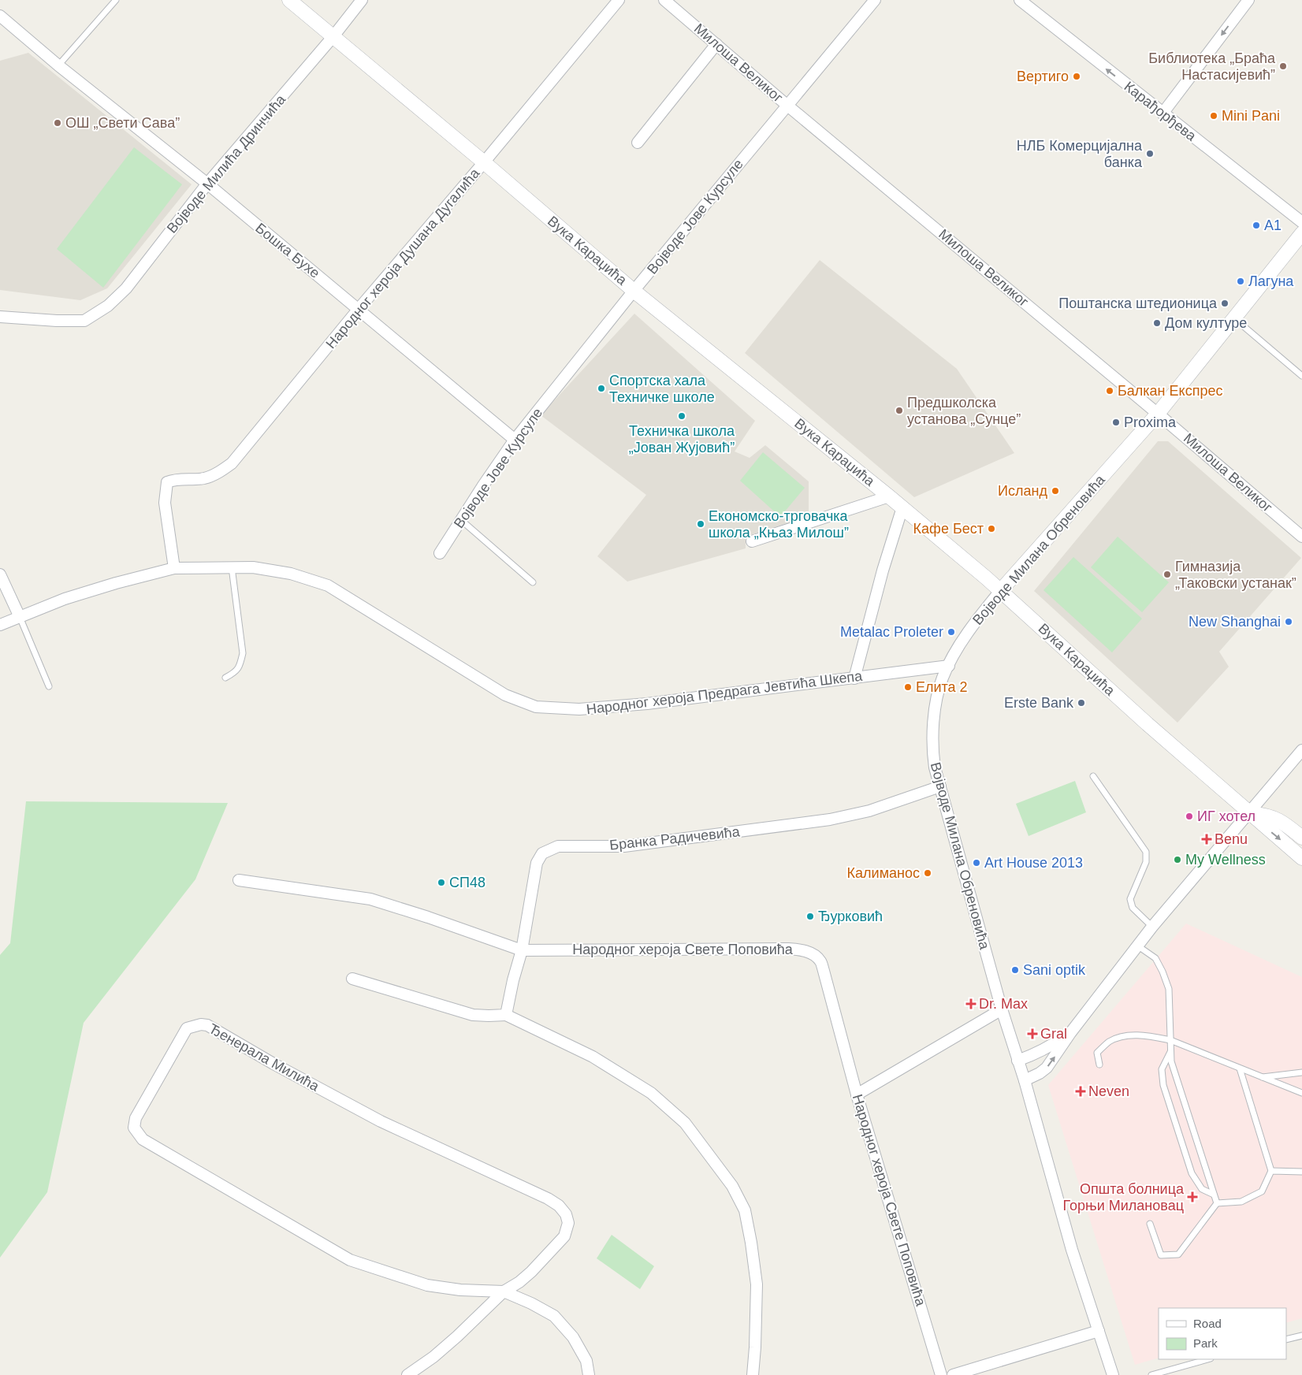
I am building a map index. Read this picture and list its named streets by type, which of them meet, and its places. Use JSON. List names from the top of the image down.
{
  "streets": {
    "street": [
      "Милоша Великог",
      "Карађорђева",
      "Војводе Милића Дринчића",
      "Војводе Јове Курсуле",
      "Бошка Бухе",
      "Вука Караџића",
      "Народног хероја Душана Дугалића",
      "Војводе Милана Обреновића",
      "Народног хероја Предрага Јевтића Шкепа",
      "Бранка Радичевића",
      "Народног хероја Свете Поповића",
      "Ђенерала Милића"
    ]
  },
  "crossings": [
    ["Милоша Великог", "Војводе Јове Курсуле"],
    ["Милоша Великог", "Војводе Милана Обреновића"],
    ["Војводе Милића Дринчића", "Бошка Бухе"],
    ["Војводе Милића Дринчића", "Вука Караџића"],
    ["Војводе Јове Курсуле", "Бошка Бухе"],
    ["Војводе Јове Курсуле", "Вука Караџића"],
    ["Бошка Бухе", "Народног хероја Душана Дугалића"],
    ["Вука Караџића", "Народног хероја Душана Дугалића"],
    ["Вука Караџића", "Војводе Милана Обреновића"],
    ["Народног хероја Душана Дугалића", "Народног хероја Предрага Јевтића Шкепа"],
    ["Војводе Милана Обреновића", "Народног хероја Предрага Јевтића Шкепа"],
    ["Војводе Милана Обреновића", "Бранка Радичевића"],
    ["Бранка Радичевића", "Народног хероја Свете Поповића"]
  ],
  "one_way": ["Карађорђева"],
  "places": {
    "other": [
      "Библиотека „Браћа Настасијевић”",
      "Вертиго",
      "Mini Pani",
      "ОШ „Свети Сава”",
      "НЛБ Комерцијална банка",
      "A1",
      "Лагуна",
      "Поштанска штедионица",
      "Дом културе",
      "Спортска хала Техничке школе",
      "Балкан Експрес",
      "Предшколска установа „Сунце”",
      "Техничка школа „Јован Жујовић”",
      "Proxima",
      "Исланд",
      "Економско-трговачка школа „Књаз Милош”",
      "Кафе Бест",
      "Гимназија „Таковски устанак”",
      "New Shanghai",
      "Metalac Proleter",
      "Елита 2",
      "Erste Bank",
      "ИГ хотел",
      "My Wellness",
      "Art House 2013",
      "Калиманос",
      "СП48",
      "Ђурковић",
      "Sani optik"
    ],
    "health": [
      "Benu",
      "Dr. Max",
      "Gral",
      "Neven",
      "Општа болница Горњи Милановац"
    ]
  },
  "legend": ["Road", "Park"]
}
